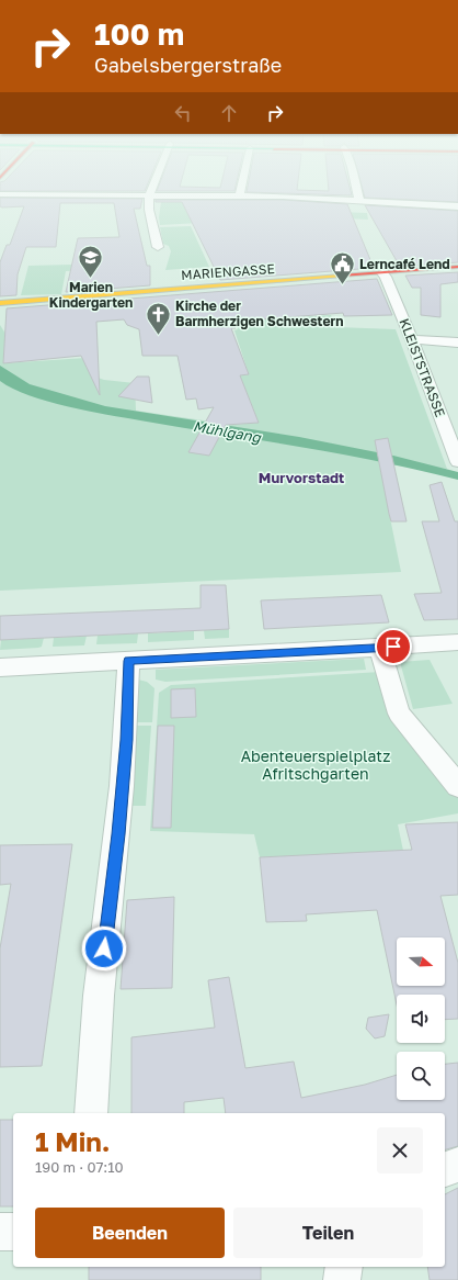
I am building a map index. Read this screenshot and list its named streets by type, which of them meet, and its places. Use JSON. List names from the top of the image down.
{
  "streets": {
    "main road": ["MARIENGASSE"],
    "street": ["KLEISTSTRASSE"]
  },
  "crossings": [
    ["MARIENGASSE", "KLEISTSTRASSE"]
  ],
  "districts": ["Murvorstadt"],
  "water": ["Mühlgang"],
  "parks": ["Abenteuerspielplatz Afritschgarten"],
  "places": {
    "school or university": ["Marien Kindergarten"],
    "public building": ["Lerncafé Lend"],
    "church": ["Kirche der Barmherzigen Schwestern"]
  },
  "north": "right",
  "page": {
    "turn": ["100 m", "Gabelsbergerstraße"],
    "heading": ["1 Min.", "190 m · 07:10"],
    "buttons": ["Beenden", "Teilen"]
  }
}
